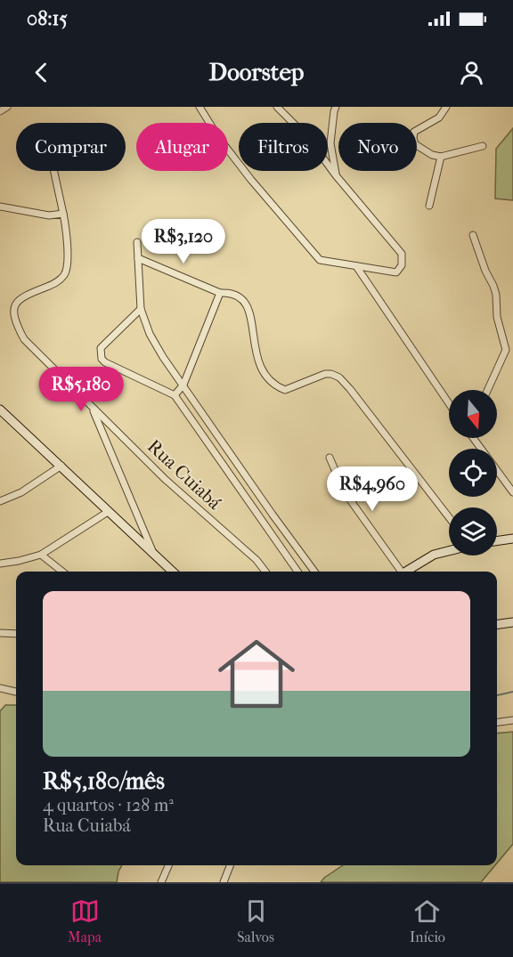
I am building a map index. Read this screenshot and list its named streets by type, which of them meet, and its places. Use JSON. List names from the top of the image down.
{
  "streets": {
    "street": ["Rua Cuiabá"]
  },
  "north": "bottom",
  "page": {
    "status": "08:15",
    "header": "Doorstep",
    "chip": [
      "Comprar",
      "Alugar",
      "Filtros",
      "Novo"
    ],
    "price": ["R$3,120", "R$5,180", "R$4,960"],
    "list": [
      {
        "name": "R$5,180/mês",
        "note": "4 quartos · 128 m² · Rua Cuiabá"
      }
    ],
    "tabs": ["Mapa", "Salvos", "Início"]
  }
}
